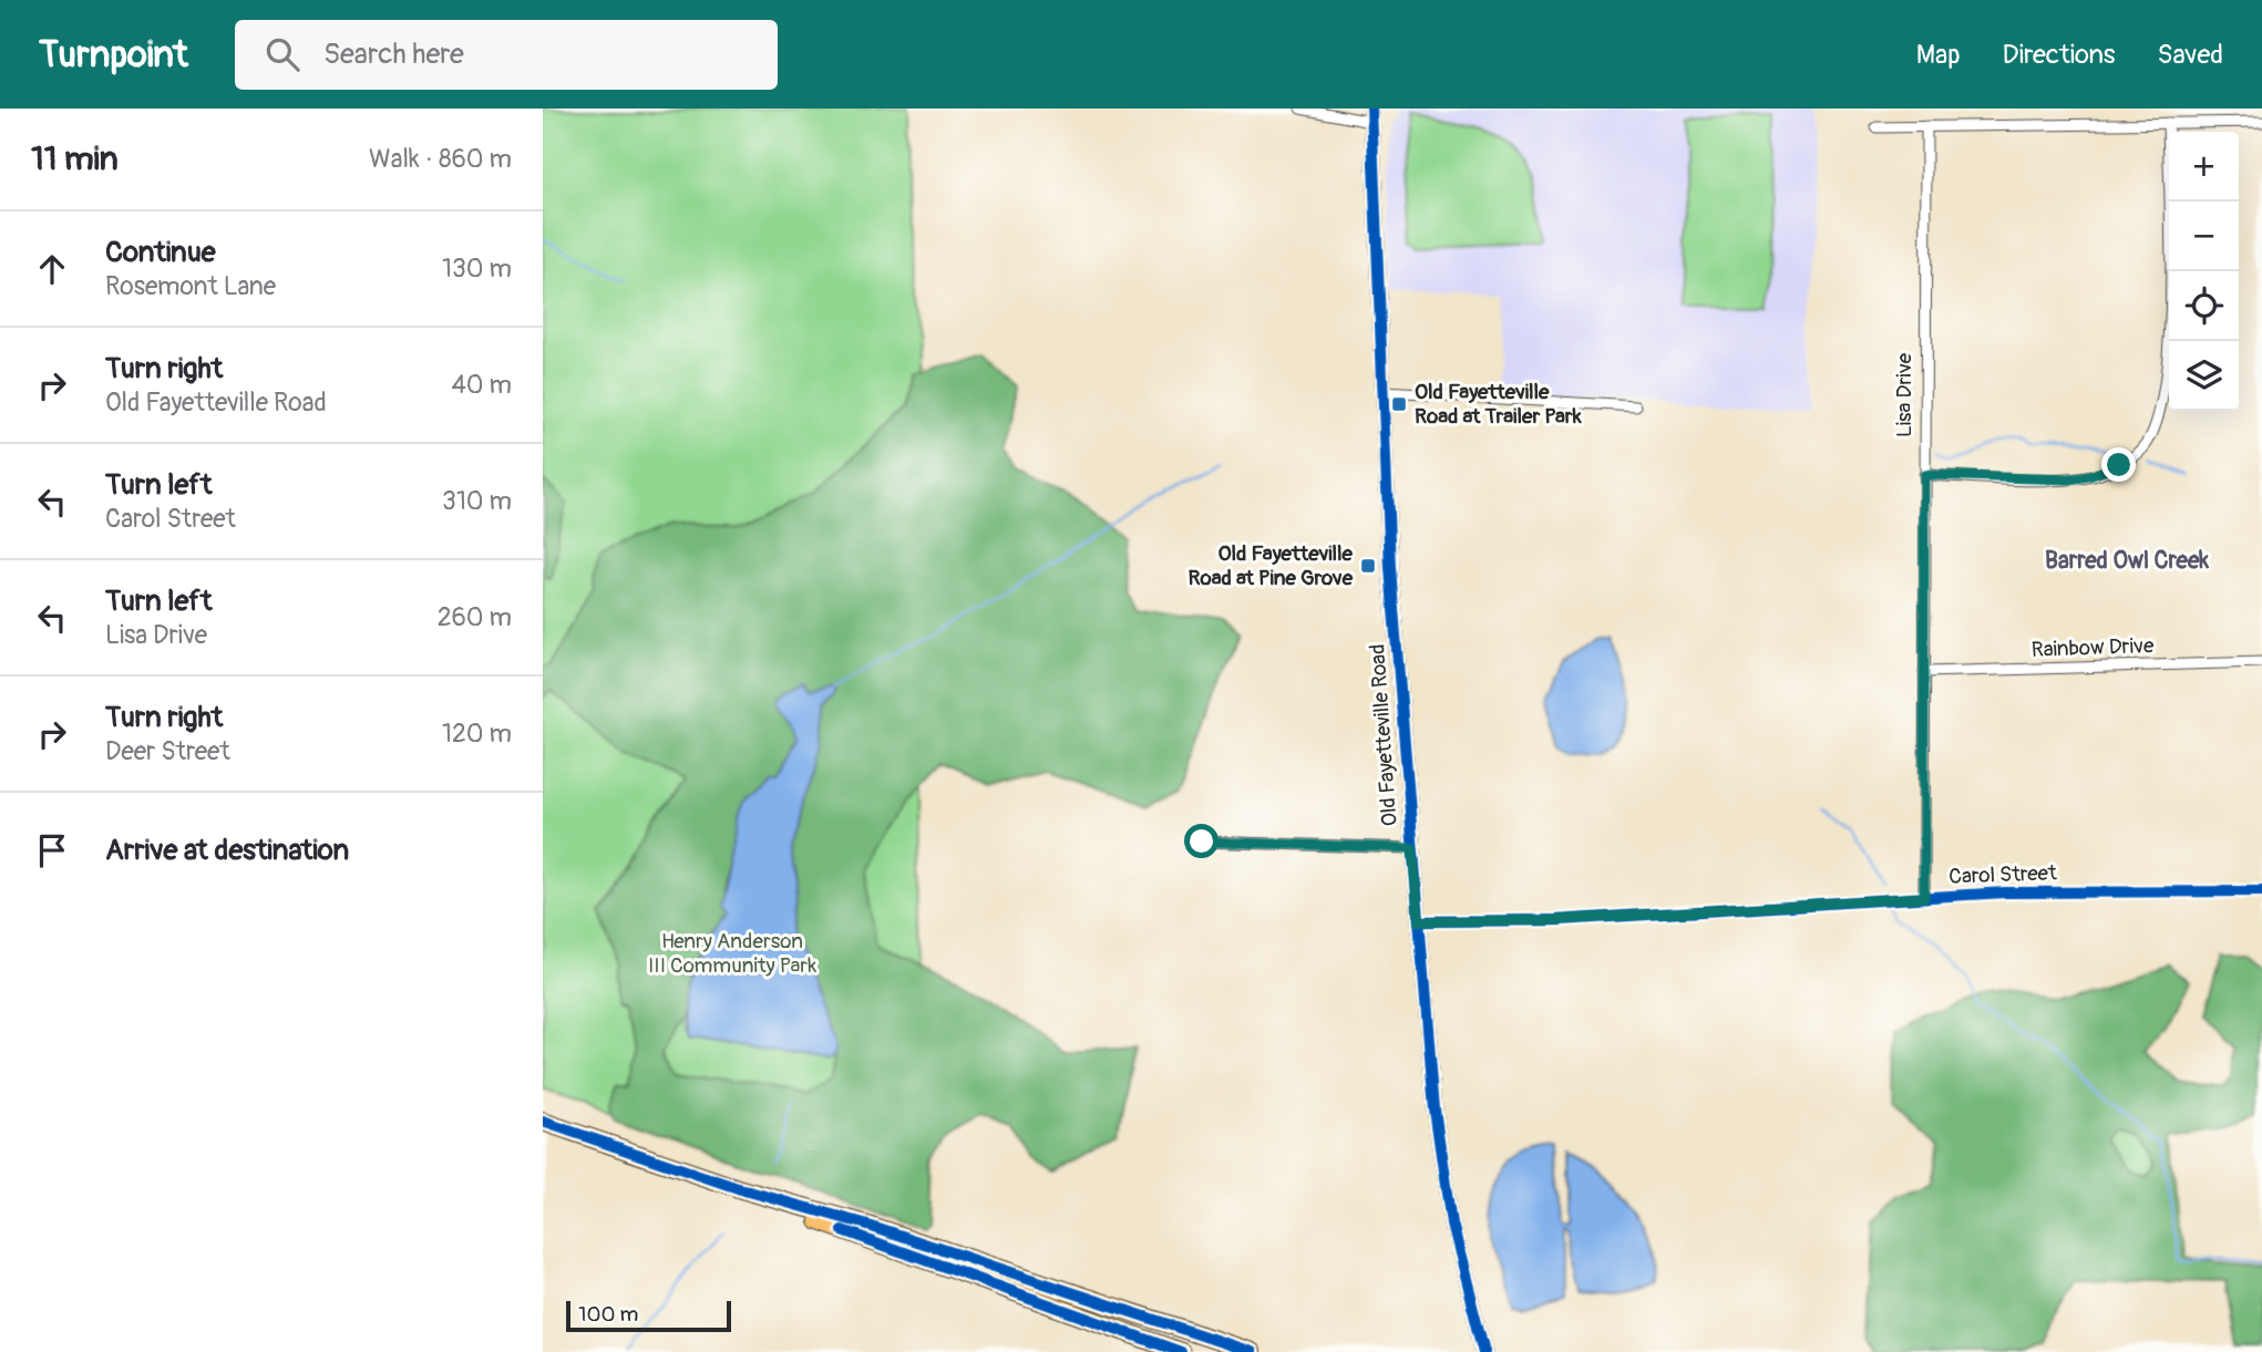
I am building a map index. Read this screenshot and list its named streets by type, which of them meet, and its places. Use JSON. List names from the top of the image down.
{
  "streets": {
    "street": [
      "Lisa Drive",
      "Rainbow Drive",
      "Old Fayetteville Road",
      "Carol Street"
    ]
  },
  "crossings": [
    ["Lisa Drive", "Rainbow Drive"],
    ["Lisa Drive", "Carol Street"],
    ["Old Fayetteville Road", "Carol Street"]
  ],
  "districts": ["Barred Owl Creek"],
  "parks": ["Henry Anderson III Community Park"],
  "places": {
    "transit": ["Old Fayetteville Road at Trailer Park", "Old Fayetteville Road at Pine Grove"]
  },
  "scale_bar": "100 m",
  "page": {
    "header": "Turnpoint",
    "search": "Search here",
    "nav": ["Map", "Directions", "Saved"],
    "heading": ["11 min", "Walk · 860 m"],
    "map_buttons": ["+", "−"],
    "list": [
      ["Continue", "Rosemont Lane", "130 m"],
      ["Turn right", "Old Fayetteville Road", "40 m"],
      ["Turn left", "Carol Street", "310 m"],
      ["Turn left", "Lisa Drive", "260 m"],
      ["Turn right", "Deer Street", "120 m"],
      "Arrive at destination"
    ],
    "scale": "100 m"
  }
}
